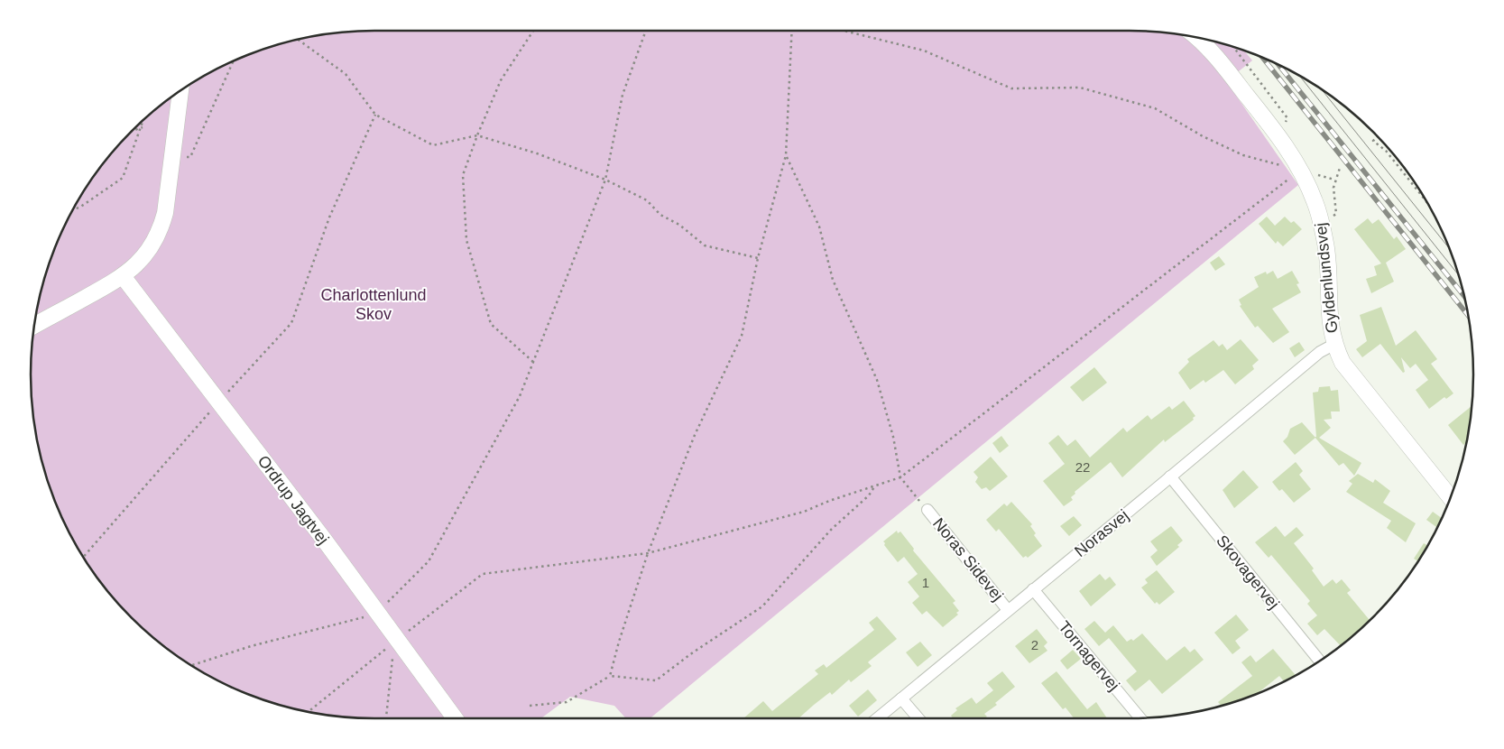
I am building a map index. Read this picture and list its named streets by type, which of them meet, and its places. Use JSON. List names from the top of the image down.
{
  "streets": {
    "street": [
      "Gyldenlundsvej",
      "Ordrup Jagtvej",
      "Norasvej",
      "Noras Sidevej",
      "Skovagervej",
      "Tornagervej"
    ]
  },
  "crossings": [
    ["Gyldenlundsvej", "Norasvej"],
    ["Norasvej", "Noras Sidevej"],
    ["Norasvej", "Skovagervej"],
    ["Norasvej", "Tornagervej"]
  ],
  "parks": ["Charlottenlund Skov"],
  "house_numbers": ["22", "1", "2"]
}
